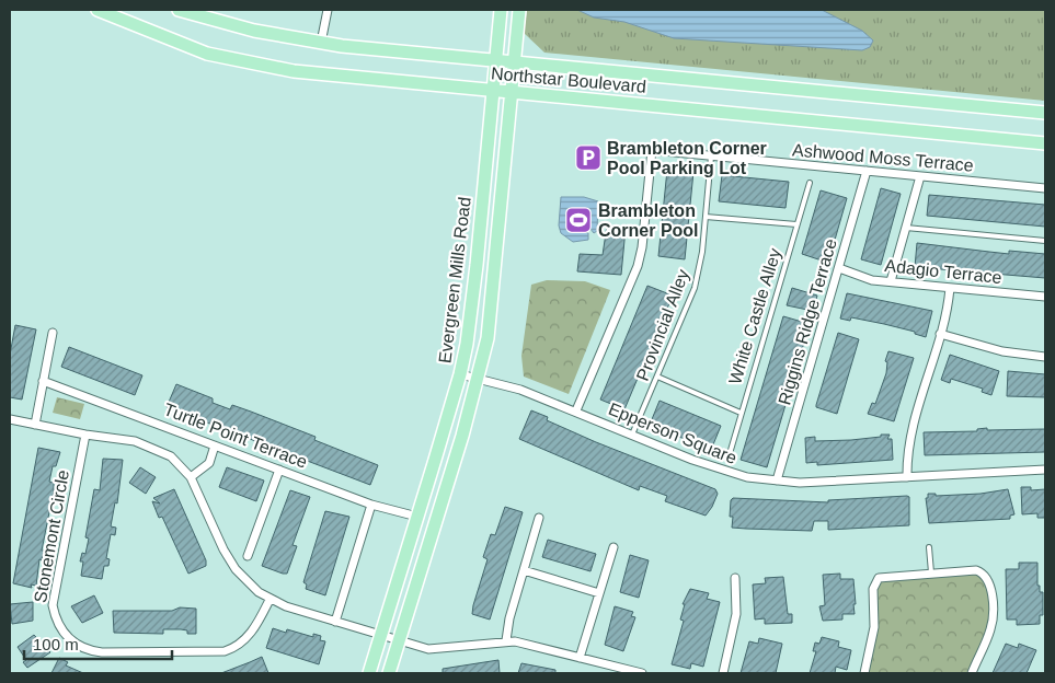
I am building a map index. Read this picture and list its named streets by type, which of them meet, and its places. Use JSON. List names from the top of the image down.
{
  "streets": {
    "main road": ["Northstar Boulevard", "Evergreen Mills Road"],
    "street": [
      "Ashwood Moss Terrace",
      "Adagio Terrace",
      "Riggins Ridge Terrace",
      "Epperson Square",
      "Turtle Point Terrace",
      "Stonemont Circle"
    ],
    "lane": ["White Castle Alley", "Provincial Alley"]
  },
  "crossings": [
    ["Northstar Boulevard", "Evergreen Mills Road"],
    ["Ashwood Moss Terrace", "Riggins Ridge Terrace"],
    ["Ashwood Moss Terrace", "Provincial Alley"],
    ["Ashwood Moss Terrace", "Epperson Square"],
    ["Adagio Terrace", "Riggins Ridge Terrace"],
    ["Evergreen Mills Road", "Epperson Square"],
    ["Evergreen Mills Road", "Turtle Point Terrace"],
    ["Riggins Ridge Terrace", "Epperson Square"],
    ["Provincial Alley", "Epperson Square"]
  ],
  "places": {
    "parking": ["Brambleton Corner Pool Parking Lot"],
    "sports": ["Brambleton Corner Pool"]
  },
  "scale_bar": "100 m"
}
